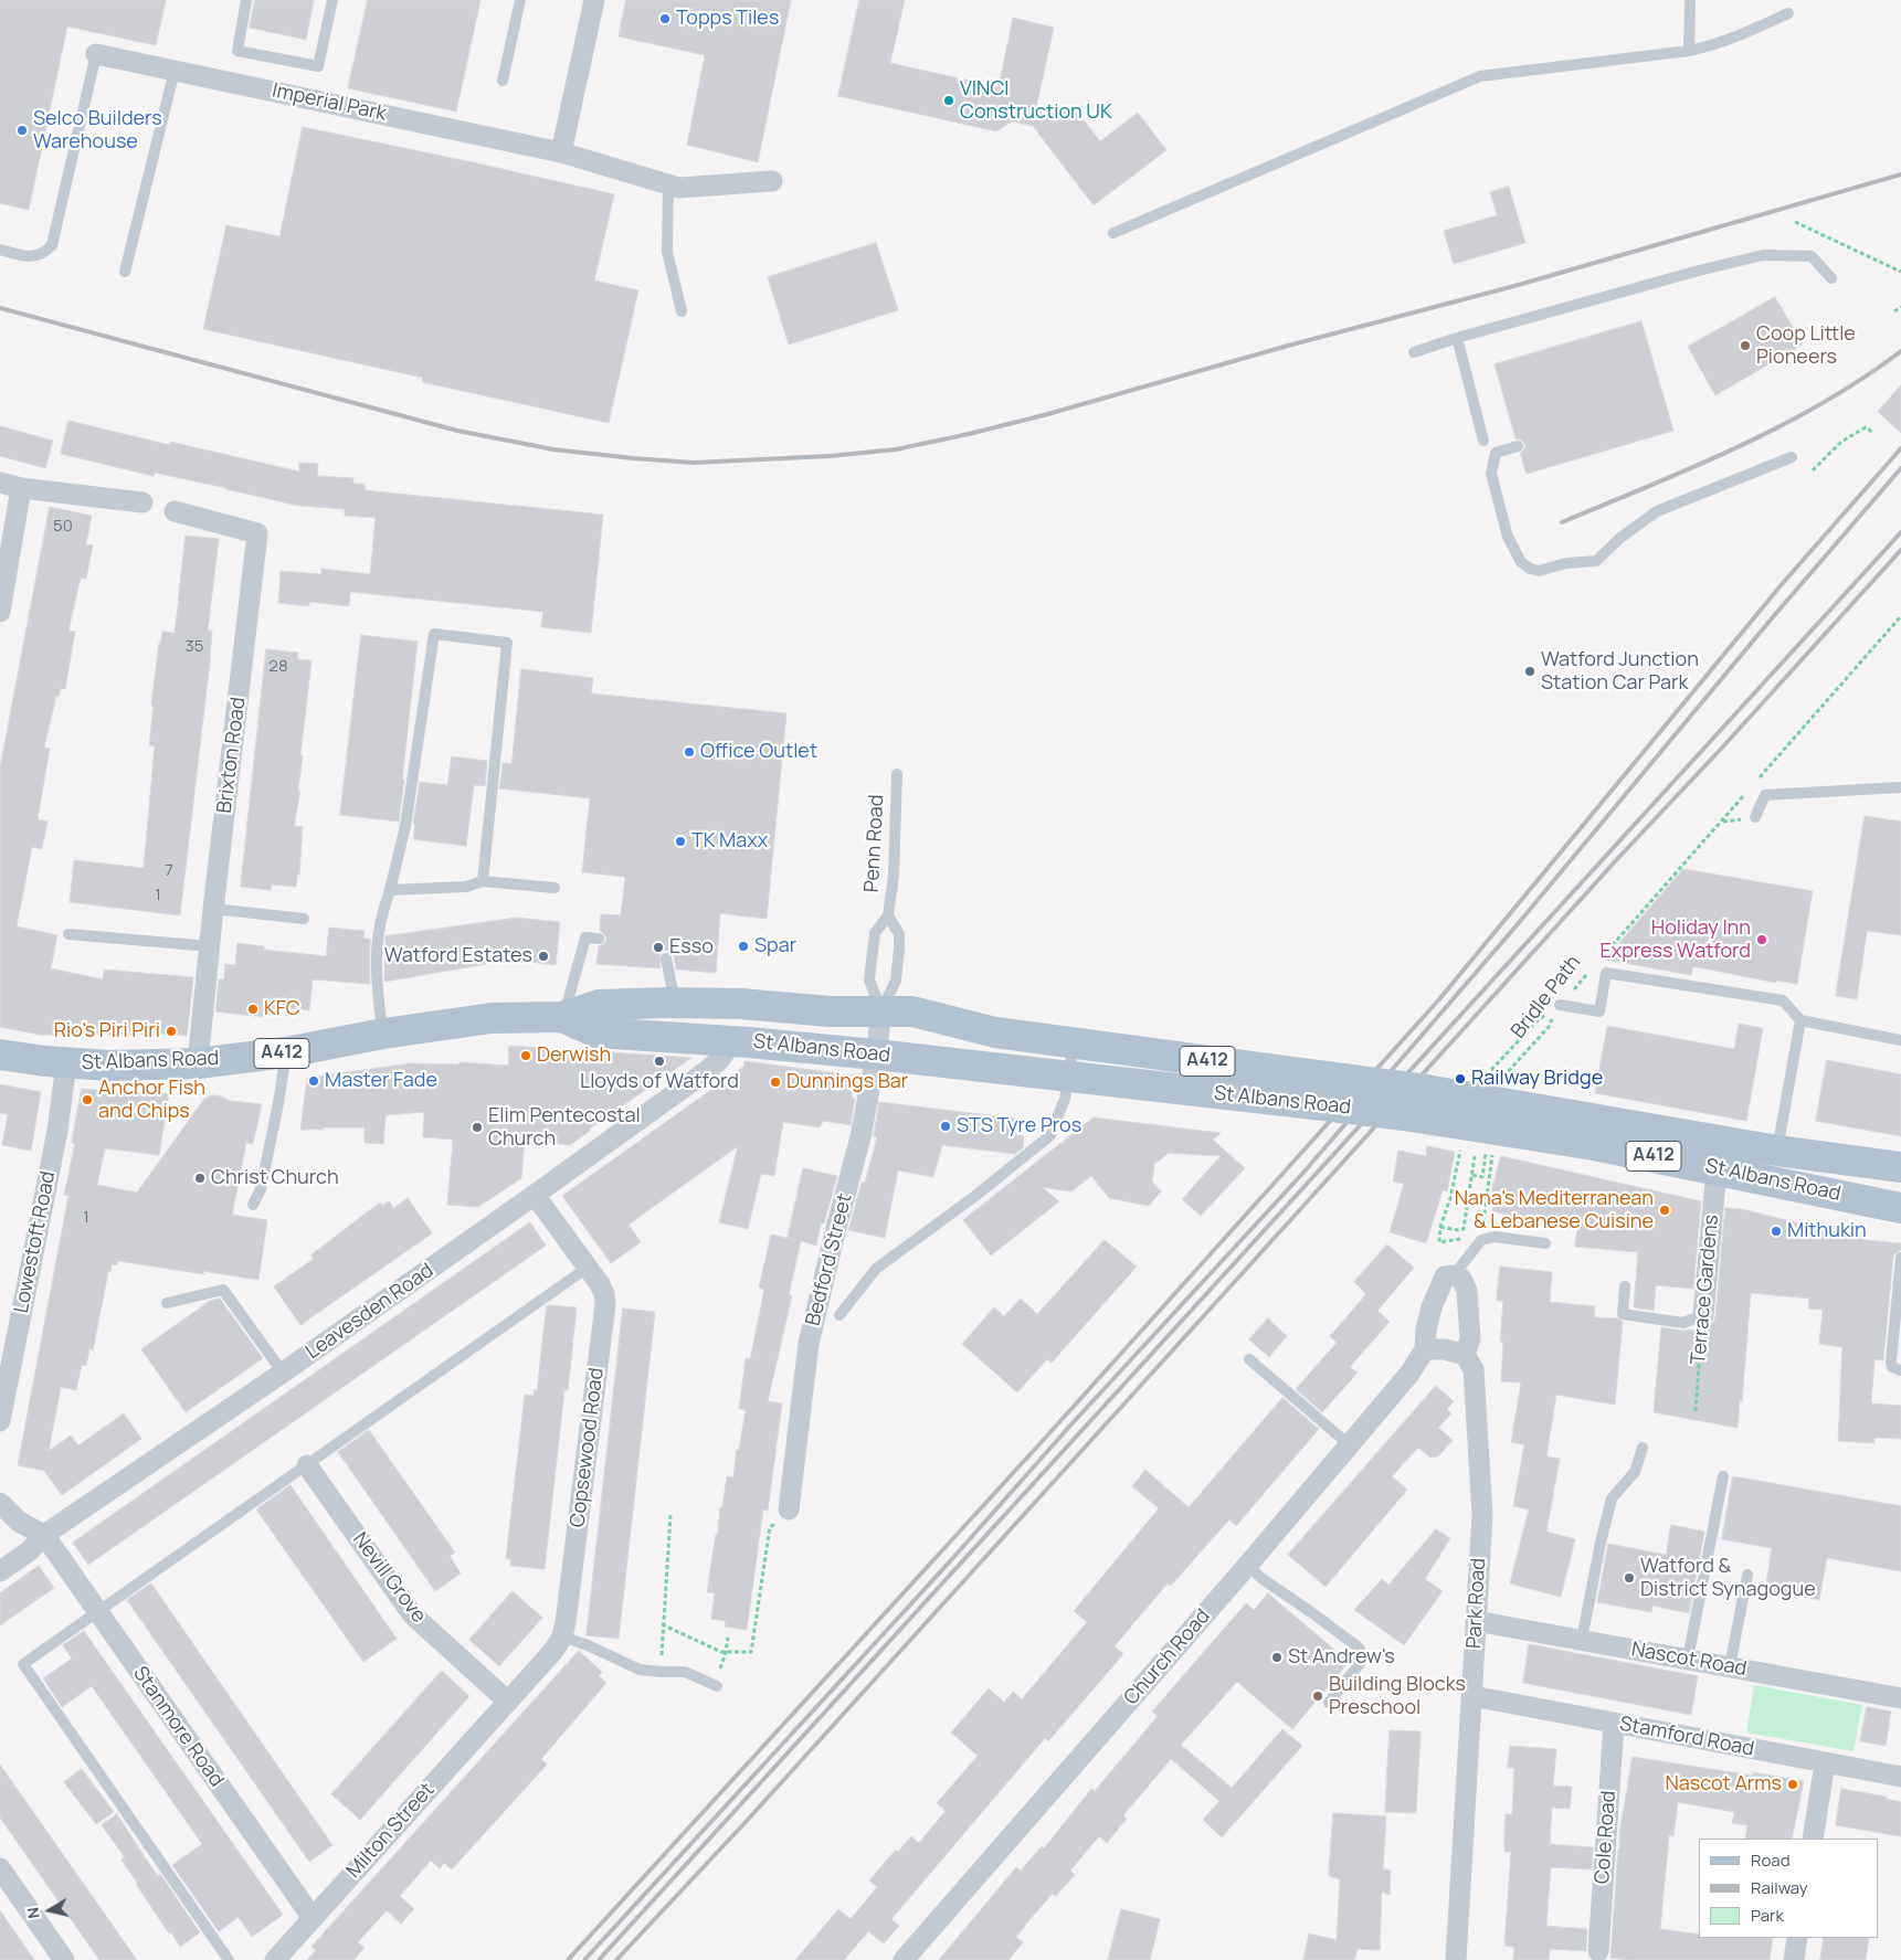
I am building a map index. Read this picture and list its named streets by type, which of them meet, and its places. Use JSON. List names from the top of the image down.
{
  "streets": {
    "main road": ["St Albans Road", "A412"],
    "street": [
      "Imperial Park",
      "Brixton Road",
      "Lowestoft Road",
      "Bedford Street",
      "Terrace Gardens",
      "Leavesden Road",
      "Copsewood Road",
      "Nevill Grove",
      "Park Road",
      "Church Road",
      "Nascot Road",
      "Stanmore Road",
      "Stamford Road",
      "Milton Street",
      "Cole Road"
    ],
    "lane": ["Penn Road"],
    "path": ["Bridle Path"]
  },
  "crossings": [
    ["Brixton Road", "St Albans Road"],
    ["Penn Road", "St Albans Road"],
    ["Penn Road", "Bedford Street"],
    ["St Albans Road", "Lowestoft Road"],
    ["St Albans Road", "Bedford Street"],
    ["St Albans Road", "Terrace Gardens"],
    ["St Albans Road", "Leavesden Road"],
    ["Leavesden Road", "Copsewood Road"],
    ["Leavesden Road", "Stanmore Road"],
    ["Copsewood Road", "Nevill Grove"],
    ["Copsewood Road", "Milton Street"],
    ["Nevill Grove", "Milton Street"],
    ["Park Road", "Nascot Road"],
    ["Park Road", "Stamford Road"],
    ["Stanmore Road", "Milton Street"],
    ["Stamford Road", "Cole Road"]
  ],
  "places": [
    "Topps Tiles",
    "VINCI Construction UK",
    "Selco Builders Warehouse",
    "Coop Little Pioneers",
    "Watford Junction Station Car Park",
    "Office Outlet",
    "TK Maxx",
    "Holiday Inn Express Watford",
    "Spar",
    "Esso",
    "Watford Estates",
    "KFC",
    "Rio's Piri Piri",
    "Derwish",
    "Lloyds of Watford",
    "Railway Bridge",
    "Master Fade",
    "Dunnings Bar",
    "Anchor Fish and Chips",
    "STS Tyre Pros",
    "Elim Pentecostal Church",
    "Christ Church",
    "Nana's Mediterranean & Lebanese Cuisine",
    "Mithukin",
    "Watford & District Synagogue",
    "St Andrew's",
    "Building Blocks Preschool",
    "Nascot Arms"
  ],
  "house_numbers": [
    "50",
    "35",
    "28",
    "7",
    "1",
    "1"
  ],
  "legend": ["Road", "Railway", "Park"],
  "north": "left"
}
